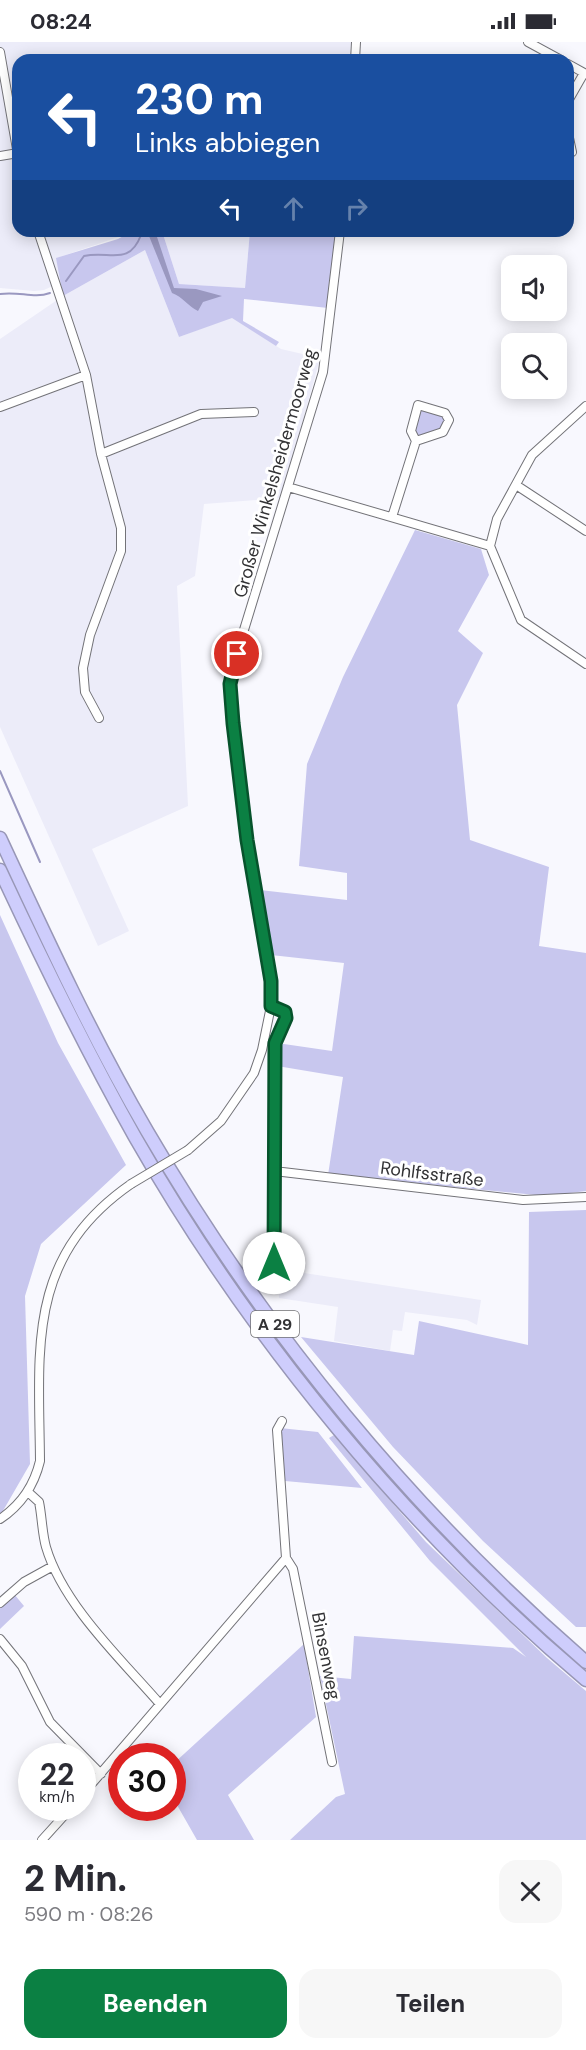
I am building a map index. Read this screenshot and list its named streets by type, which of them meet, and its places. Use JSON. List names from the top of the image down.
{
  "streets": {
    "highway": ["A 29"],
    "street": ["Großer Winkelsheidermoorweg", "Rohlfsstraße", "Binsenweg"]
  },
  "crossings": [
    ["Großer Winkelsheidermoorweg", "Rohlfsstraße"]
  ],
  "page": {
    "status": "08:24",
    "turn": ["230 m", "Links abbiegen"],
    "speed": "22 km/h",
    "limit": "30",
    "heading": ["2 Min.", "590 m · 08:26"],
    "buttons": ["Beenden", "Teilen"]
  }
}
